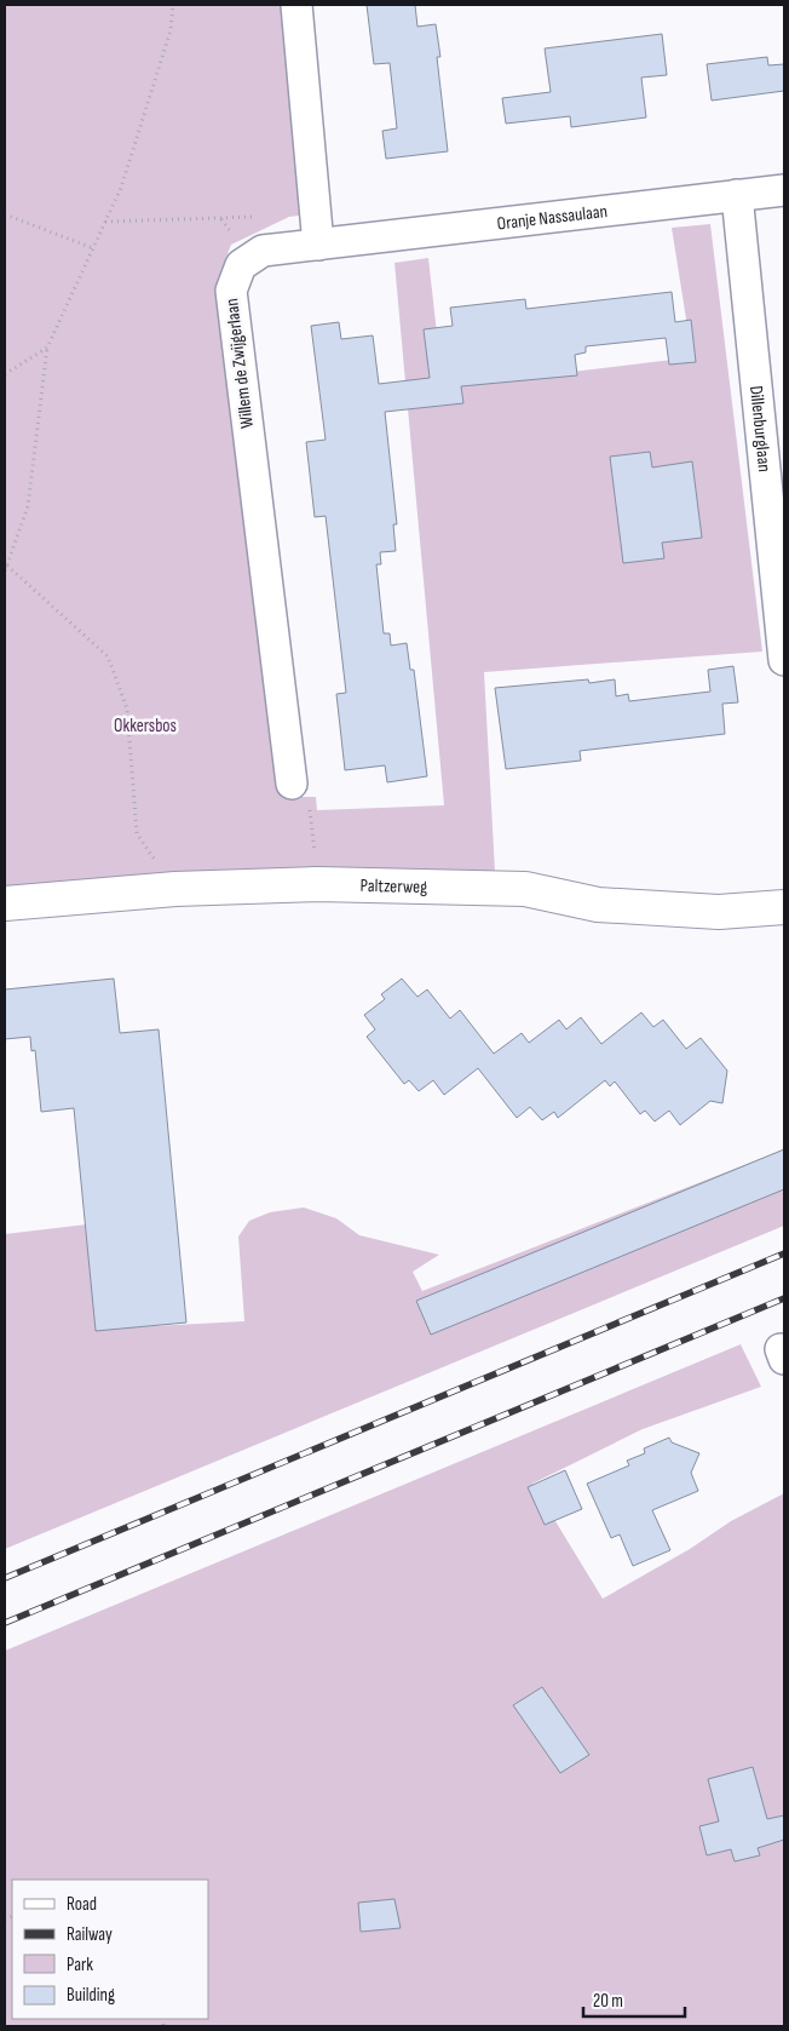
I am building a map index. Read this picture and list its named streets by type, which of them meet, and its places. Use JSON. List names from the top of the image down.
{
  "streets": {
    "street": [
      "Oranje Nassaulaan",
      "Willem de Zwijgerlaan",
      "Dillenburglaan",
      "Paltzerweg"
    ]
  },
  "crossings": [
    ["Oranje Nassaulaan", "Willem de Zwijgerlaan"],
    ["Oranje Nassaulaan", "Dillenburglaan"]
  ],
  "parks": ["Okkersbos"],
  "legend": [
    "Road",
    "Railway",
    "Park",
    "Building"
  ],
  "scale_bar": "20 m"
}
